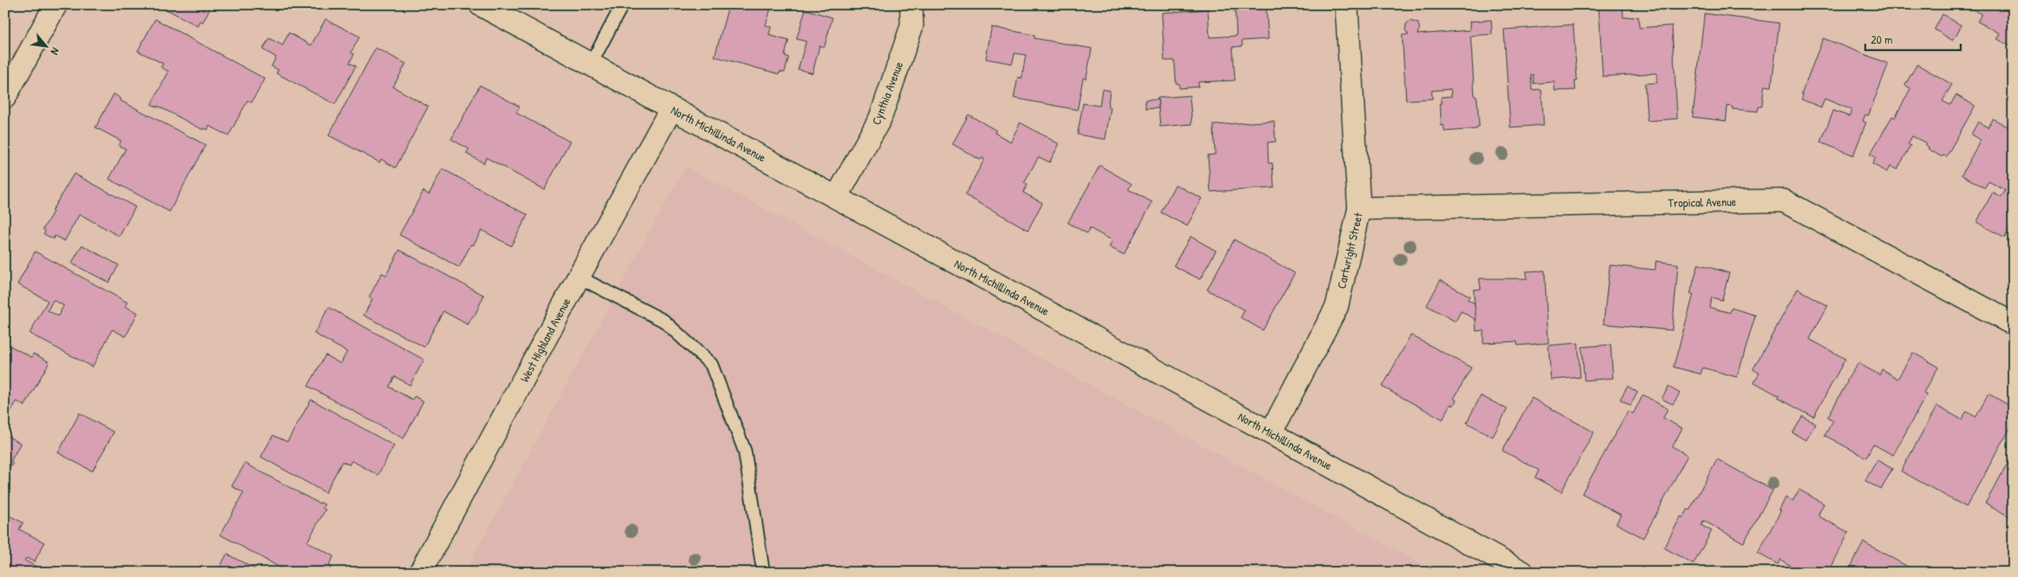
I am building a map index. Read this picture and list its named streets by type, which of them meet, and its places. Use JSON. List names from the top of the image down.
{
  "streets": {
    "street": [
      "Cynthia Avenue",
      "North Michillinda Avenue",
      "Tropical Avenue",
      "Cartwright Street",
      "West Highland Avenue"
    ]
  },
  "crossings": [
    ["Cynthia Avenue", "North Michillinda Avenue"],
    ["North Michillinda Avenue", "Cartwright Street"],
    ["North Michillinda Avenue", "West Highland Avenue"],
    ["Tropical Avenue", "Cartwright Street"]
  ],
  "scale_bar": "20 m",
  "north": "bottom right"
}
